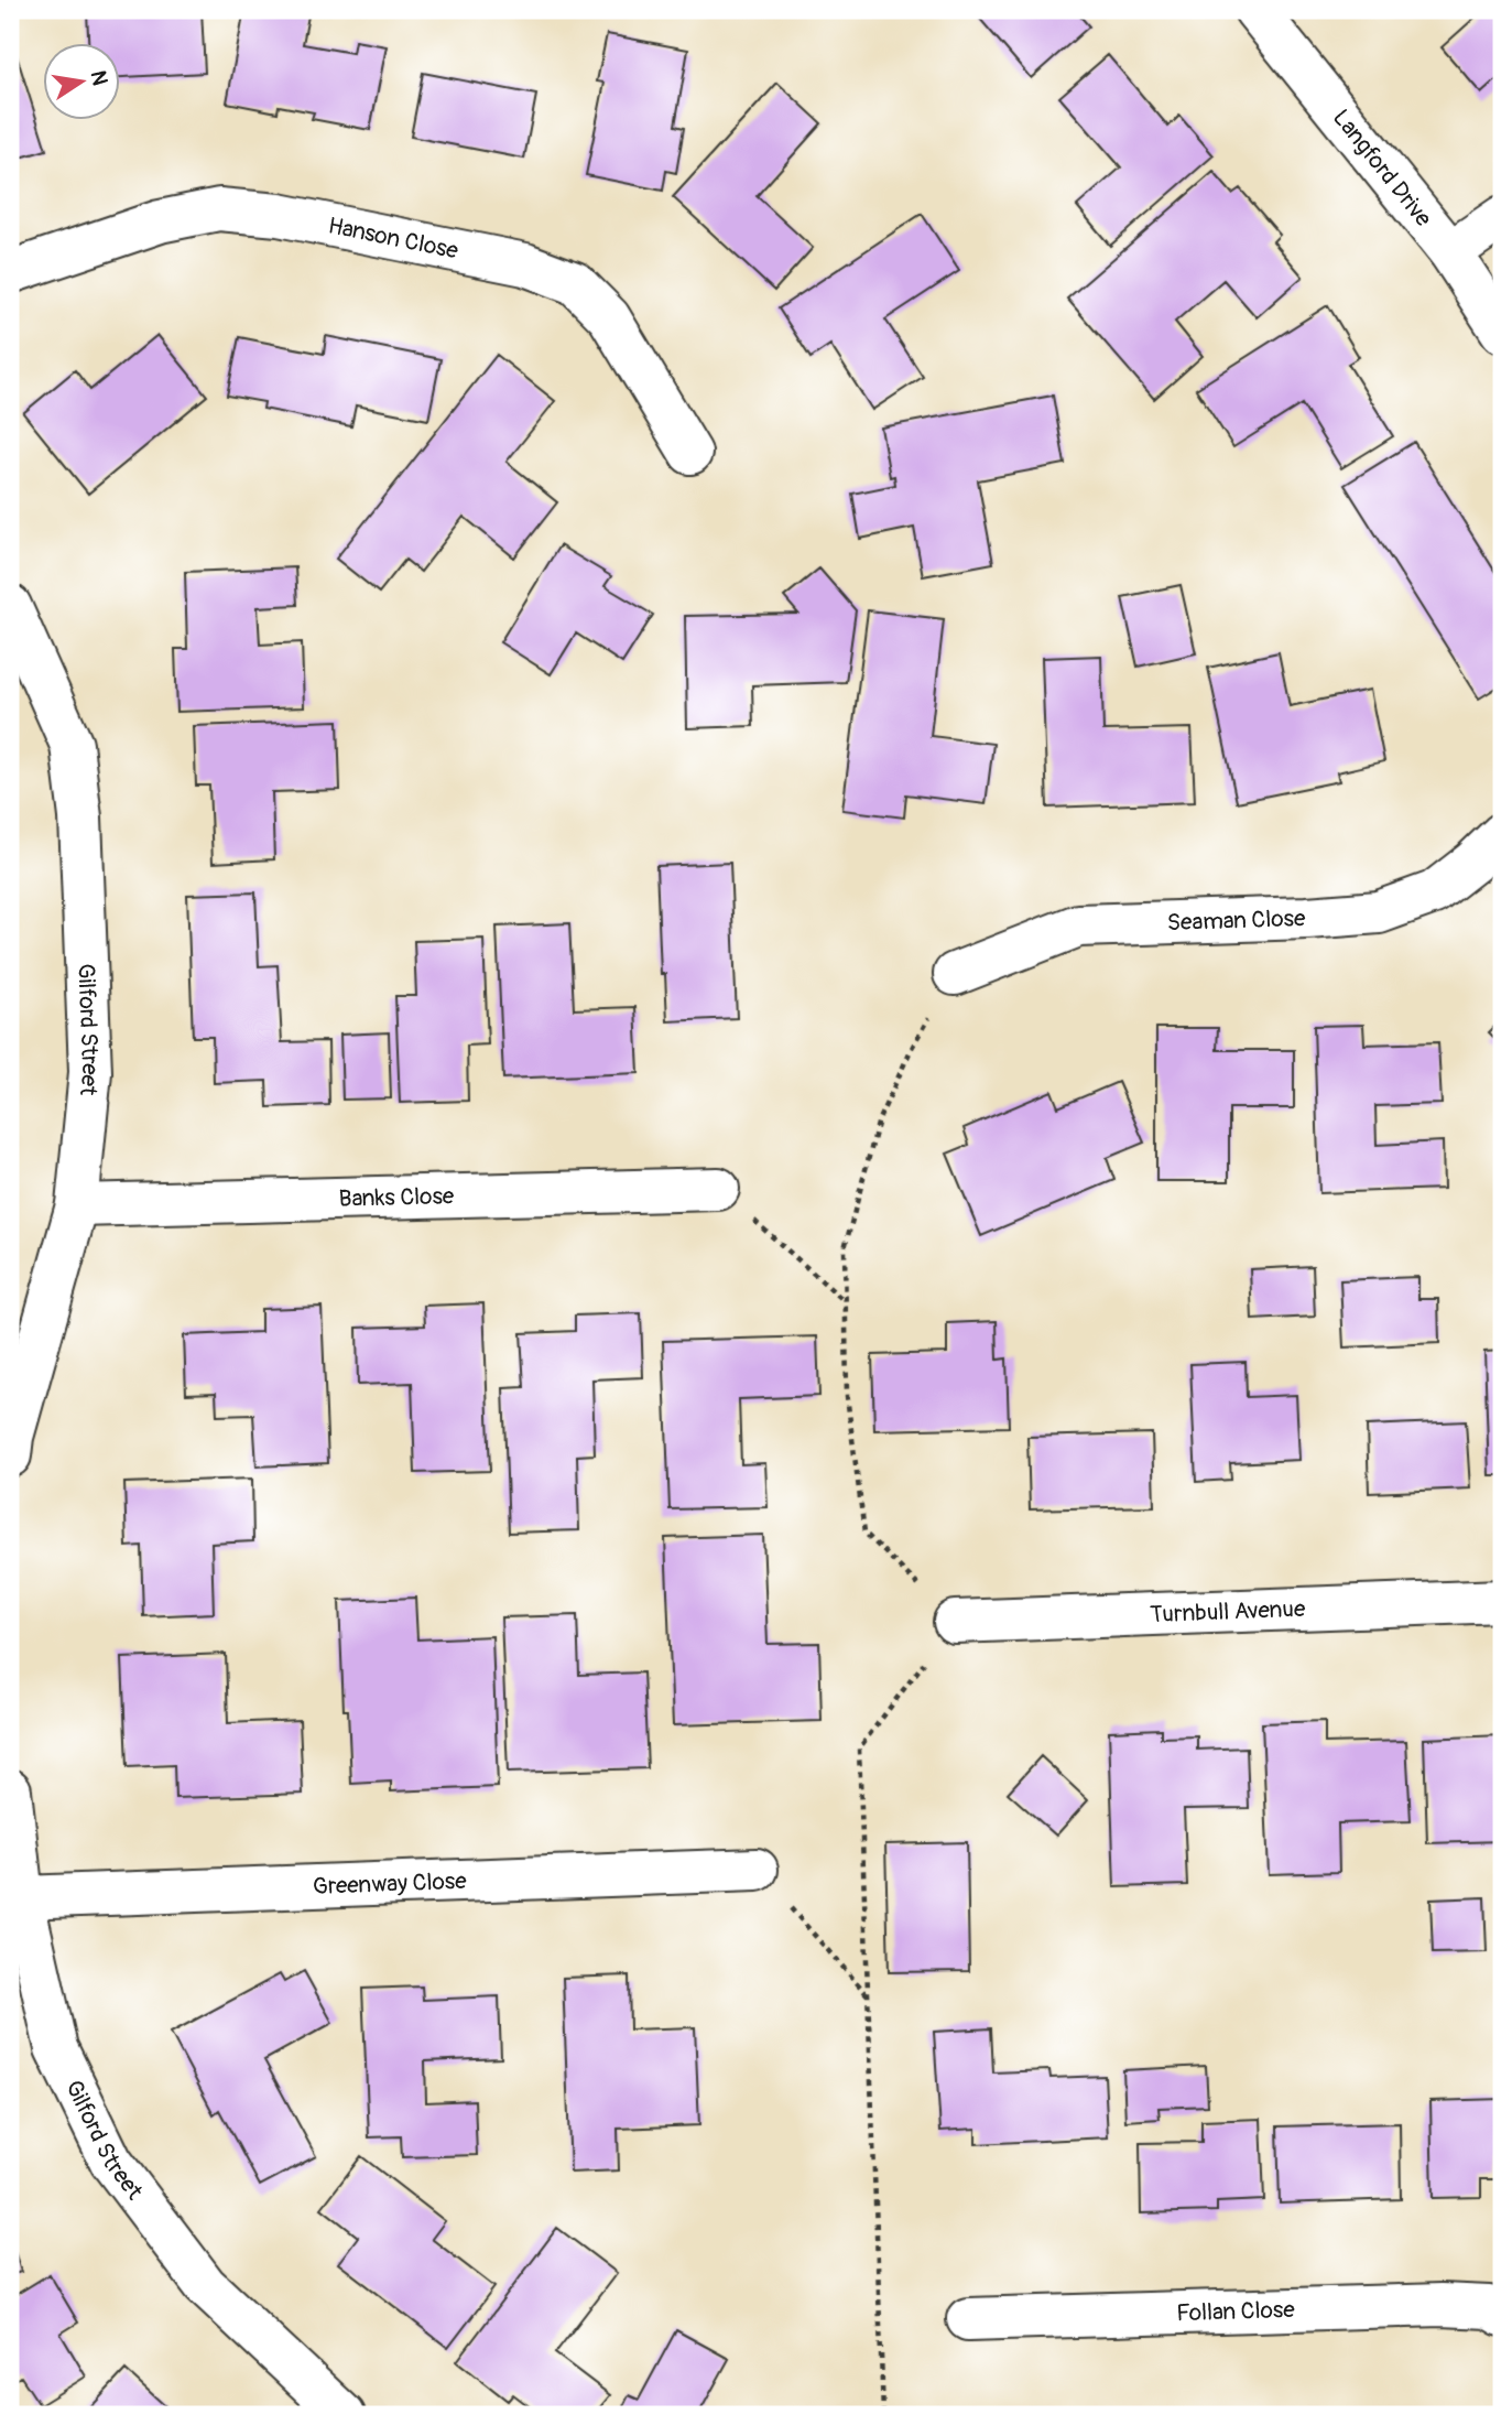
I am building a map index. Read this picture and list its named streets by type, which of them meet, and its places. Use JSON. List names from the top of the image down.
{
  "streets": {
    "street": [
      "Langford Drive",
      "Hanson Close",
      "Seaman Close",
      "Gilford Street",
      "Banks Close",
      "Turnbull Avenue",
      "Greenway Close",
      "Follan Close"
    ]
  },
  "crossings": [
    ["Gilford Street", "Banks Close"],
    ["Gilford Street", "Greenway Close"]
  ],
  "north": "right"
}
